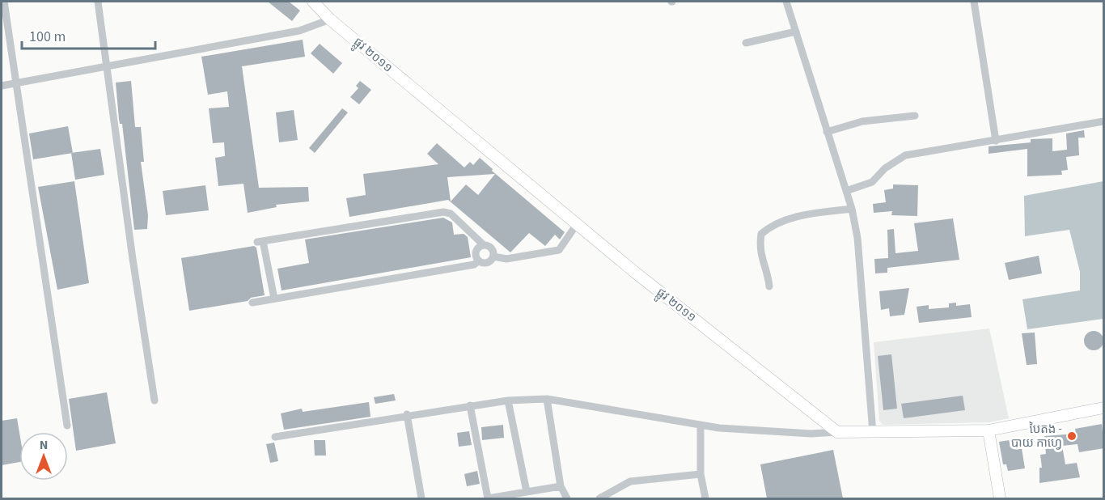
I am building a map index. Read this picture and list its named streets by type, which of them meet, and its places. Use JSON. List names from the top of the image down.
{
  "streets": {
    "main road": ["ផ្លូវ ២០១១"]
  },
  "places": ["បៃតង - បាយ កាហ្វេ"],
  "scale_bar": "100 m",
  "north": "top"
}
